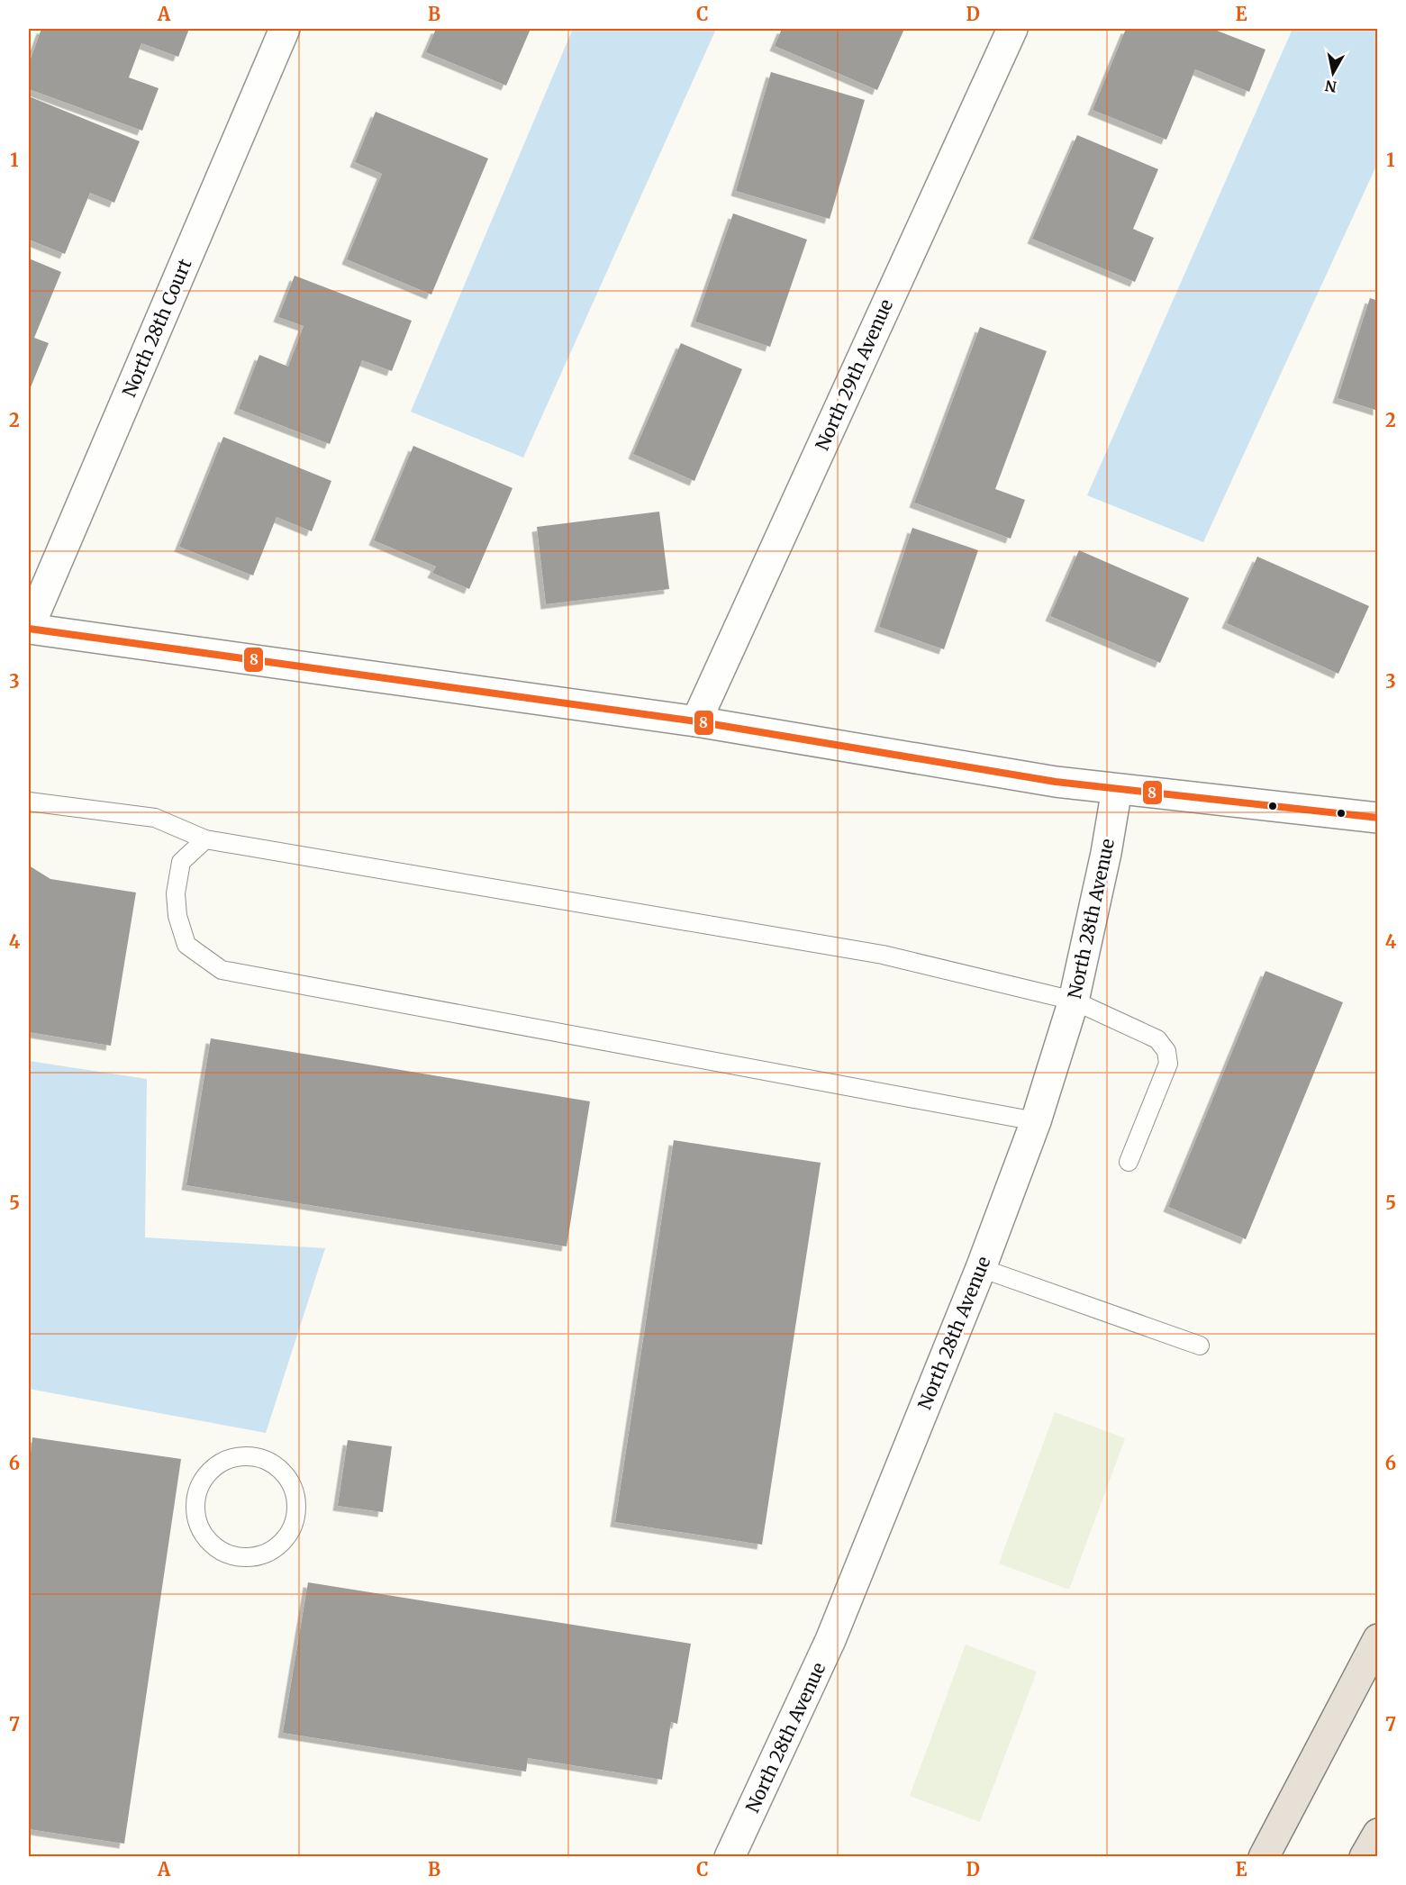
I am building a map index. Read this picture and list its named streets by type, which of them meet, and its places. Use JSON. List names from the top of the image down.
{
  "streets": {
    "street": ["North 28th Court", "North 29th Avenue", "North 28th Avenue"]
  },
  "lines": ["transit line 8"],
  "north": "bottom",
  "grid": {
    "columns": [
      "A",
      "B",
      "C",
      "D",
      "E"
    ],
    "rows": [
      "1",
      "2",
      "3",
      "4",
      "5",
      "6",
      "7"
    ]
  }
}
